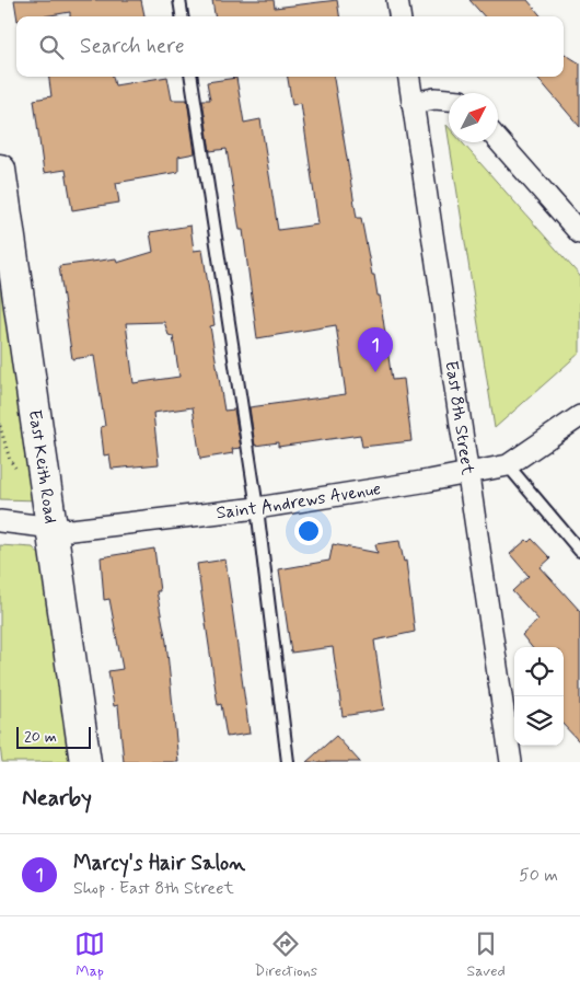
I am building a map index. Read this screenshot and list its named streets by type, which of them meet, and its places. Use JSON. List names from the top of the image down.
{
  "streets": {
    "street": ["East 8th Street", "East Keith Road", "Saint Andrews Avenue"]
  },
  "crossings": [
    ["East 8th Street", "Saint Andrews Avenue"],
    ["East Keith Road", "Saint Andrews Avenue"]
  ],
  "scale_bar": "20 m",
  "north": "top right",
  "page": {
    "search": "Search here",
    "pins": "1",
    "scale": "20 m",
    "heading": "Nearby",
    "list": [
      {
        "mark": "1",
        "name": "Marcy's Hair Salon",
        "note": "Shop · East 8th Street",
        "value": "50 m"
      }
    ],
    "nav": ["Map", "Directions", "Saved"]
  }
}
